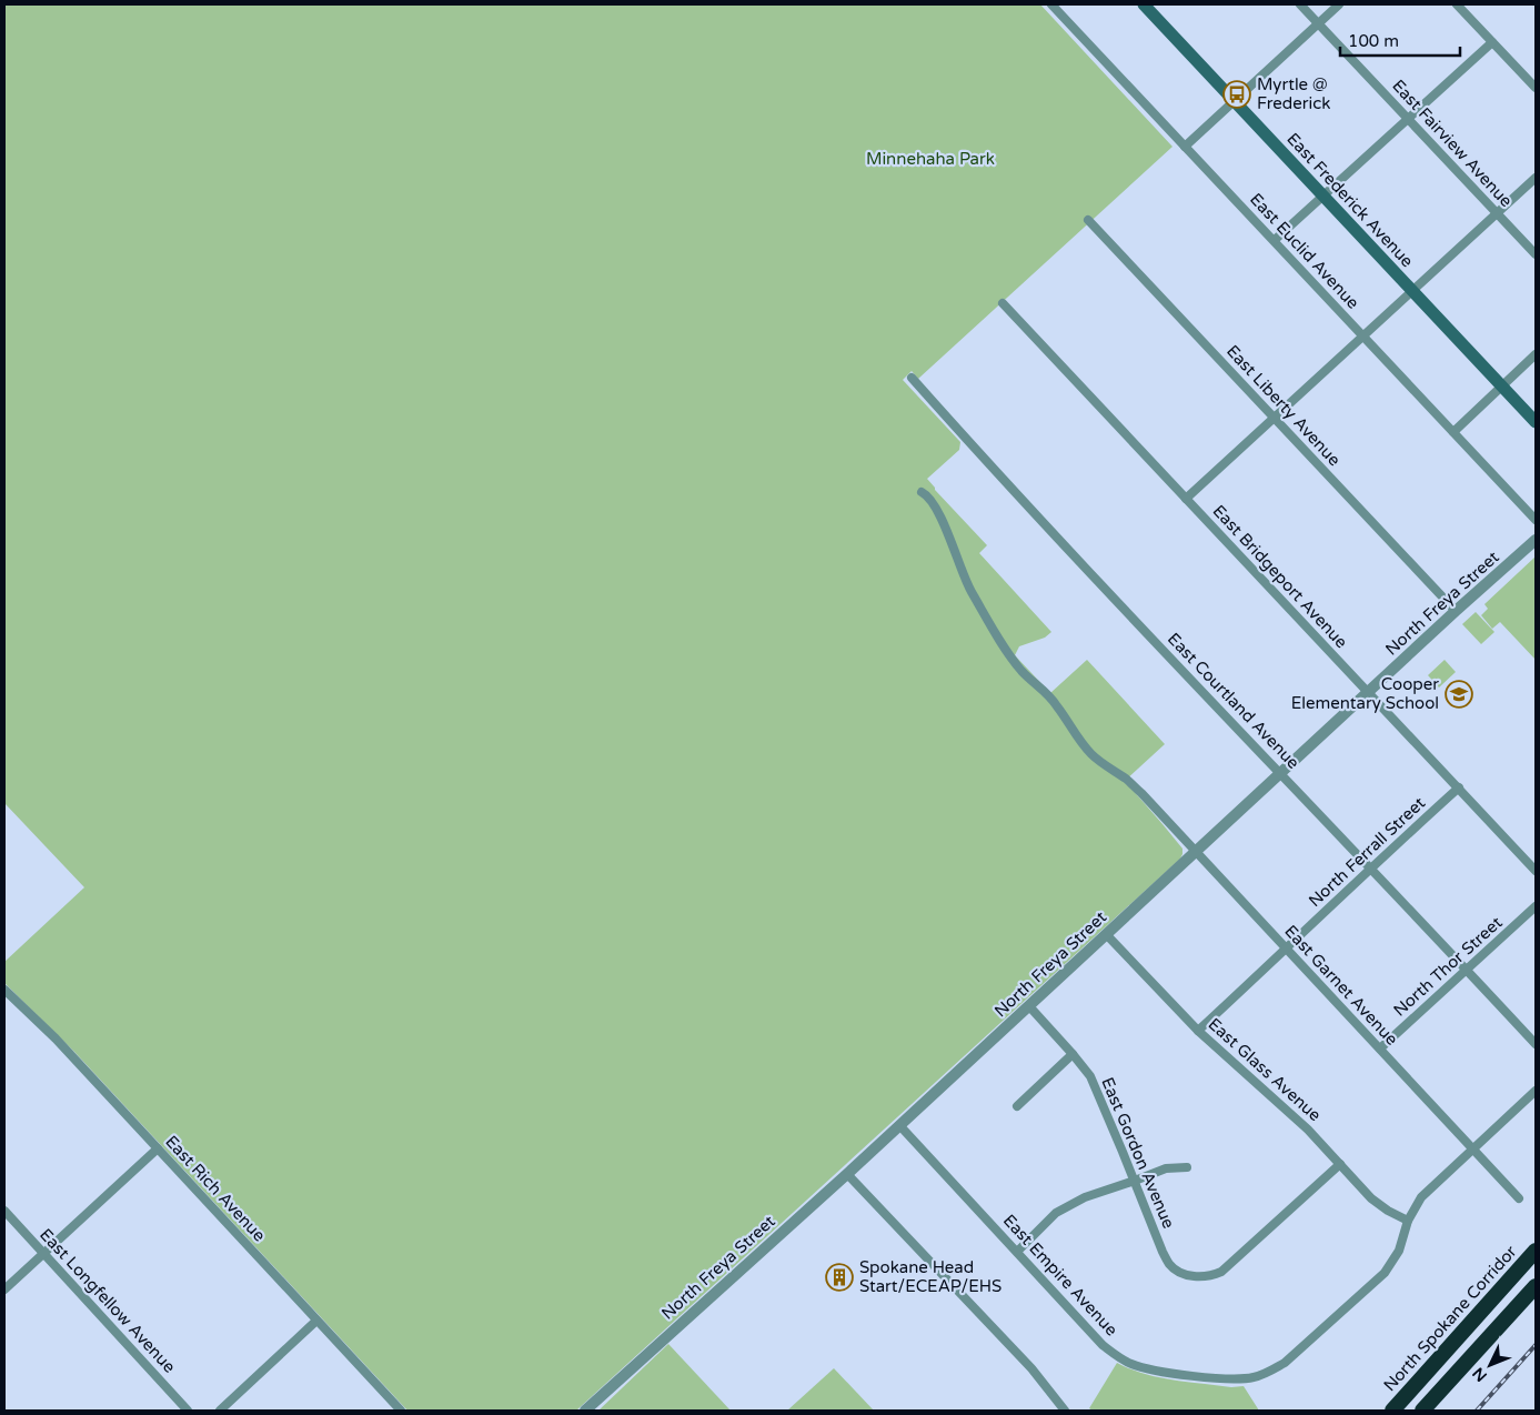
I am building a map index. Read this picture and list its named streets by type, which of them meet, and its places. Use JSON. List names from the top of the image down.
{
  "streets": {
    "highway": ["North Spokane Corridor"],
    "main road": ["East Frederick Avenue"],
    "street": [
      "East Fairview Avenue",
      "East Euclid Avenue",
      "East Liberty Avenue",
      "East Bridgeport Avenue",
      "North Freya Street",
      "East Courtland Avenue",
      "North Ferrall Street",
      "North Thor Street",
      "East Garnet Avenue",
      "East Glass Avenue",
      "East Gordon Avenue",
      "East Rich Avenue",
      "East Empire Avenue",
      "East Longfellow Avenue"
    ]
  },
  "crossings": [
    ["East Liberty Avenue", "North Freya Street"],
    ["East Bridgeport Avenue", "North Freya Street"],
    ["East Bridgeport Avenue", "North Ferrall Street"],
    ["North Freya Street", "East Courtland Avenue"],
    ["North Freya Street", "East Garnet Avenue"],
    ["North Freya Street", "East Glass Avenue"],
    ["North Freya Street", "East Gordon Avenue"],
    ["North Freya Street", "East Empire Avenue"],
    ["East Courtland Avenue", "North Ferrall Street"],
    ["East Courtland Avenue", "North Thor Street"],
    ["North Ferrall Street", "East Garnet Avenue"],
    ["North Ferrall Street", "East Glass Avenue"],
    ["North Thor Street", "East Garnet Avenue"],
    ["East Garnet Avenue", "East Empire Avenue"],
    ["East Glass Avenue", "East Gordon Avenue"],
    ["East Glass Avenue", "East Empire Avenue"]
  ],
  "parks": ["Minnehaha Park"],
  "places": {
    "bus stop": ["Myrtle @ Frederick"],
    "school or university": ["Cooper Elementary School"],
    "building": ["Spokane Head Start/ECEAP/EHS"]
  },
  "scale_bar": "100 m",
  "north": "bottom left"
}
